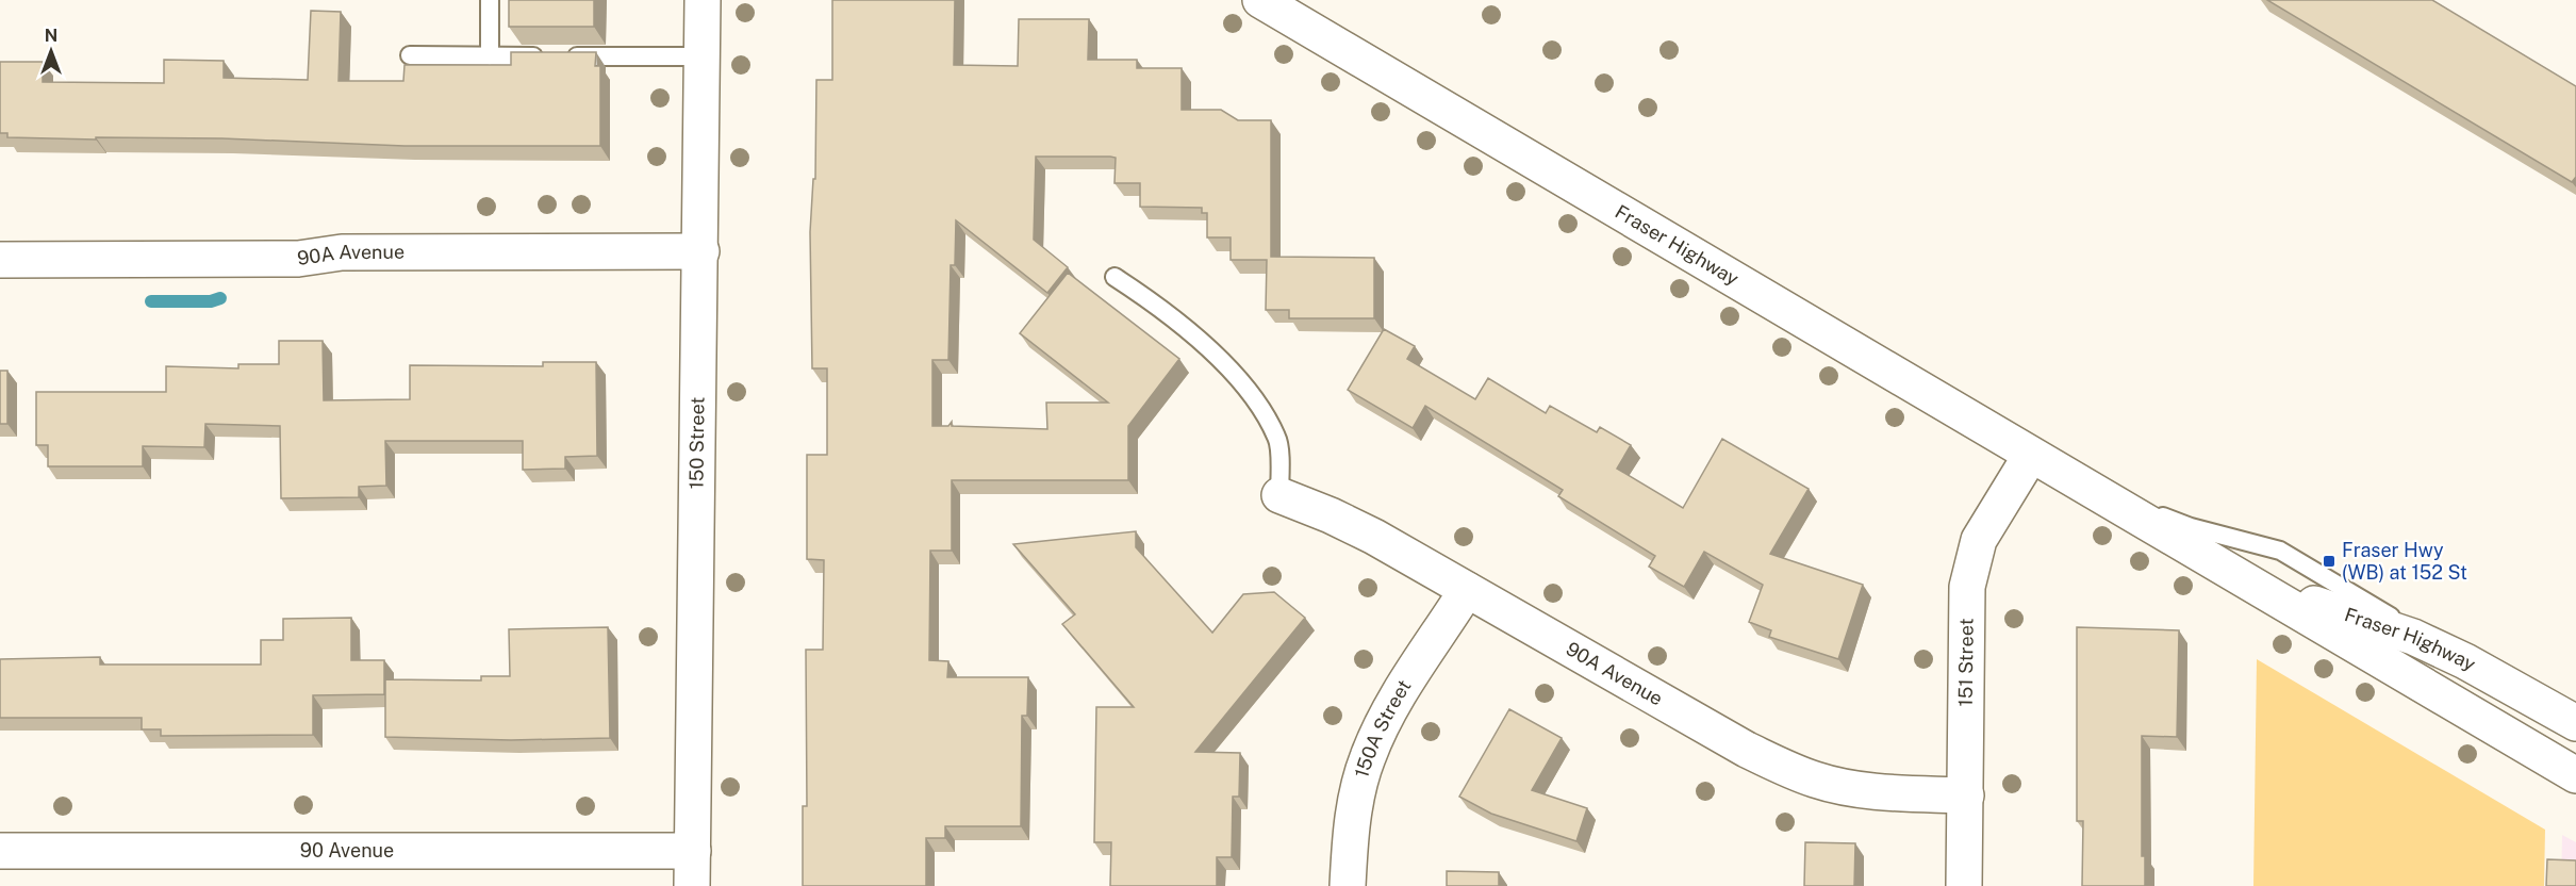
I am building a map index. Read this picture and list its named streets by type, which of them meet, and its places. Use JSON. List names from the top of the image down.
{
  "streets": {
    "street": [
      "Fraser Highway",
      "90A Avenue",
      "150 Street",
      "151 Street",
      "150A Street",
      "90 Avenue"
    ]
  },
  "crossings": [
    ["Fraser Highway", "151 Street"],
    ["90A Avenue", "150 Street"],
    ["90A Avenue", "151 Street"],
    ["90A Avenue", "150A Street"],
    ["150 Street", "90 Avenue"]
  ],
  "places": {
    "transit": ["Fraser Hwy (WB) at 152 St"]
  },
  "north": "top"
}
